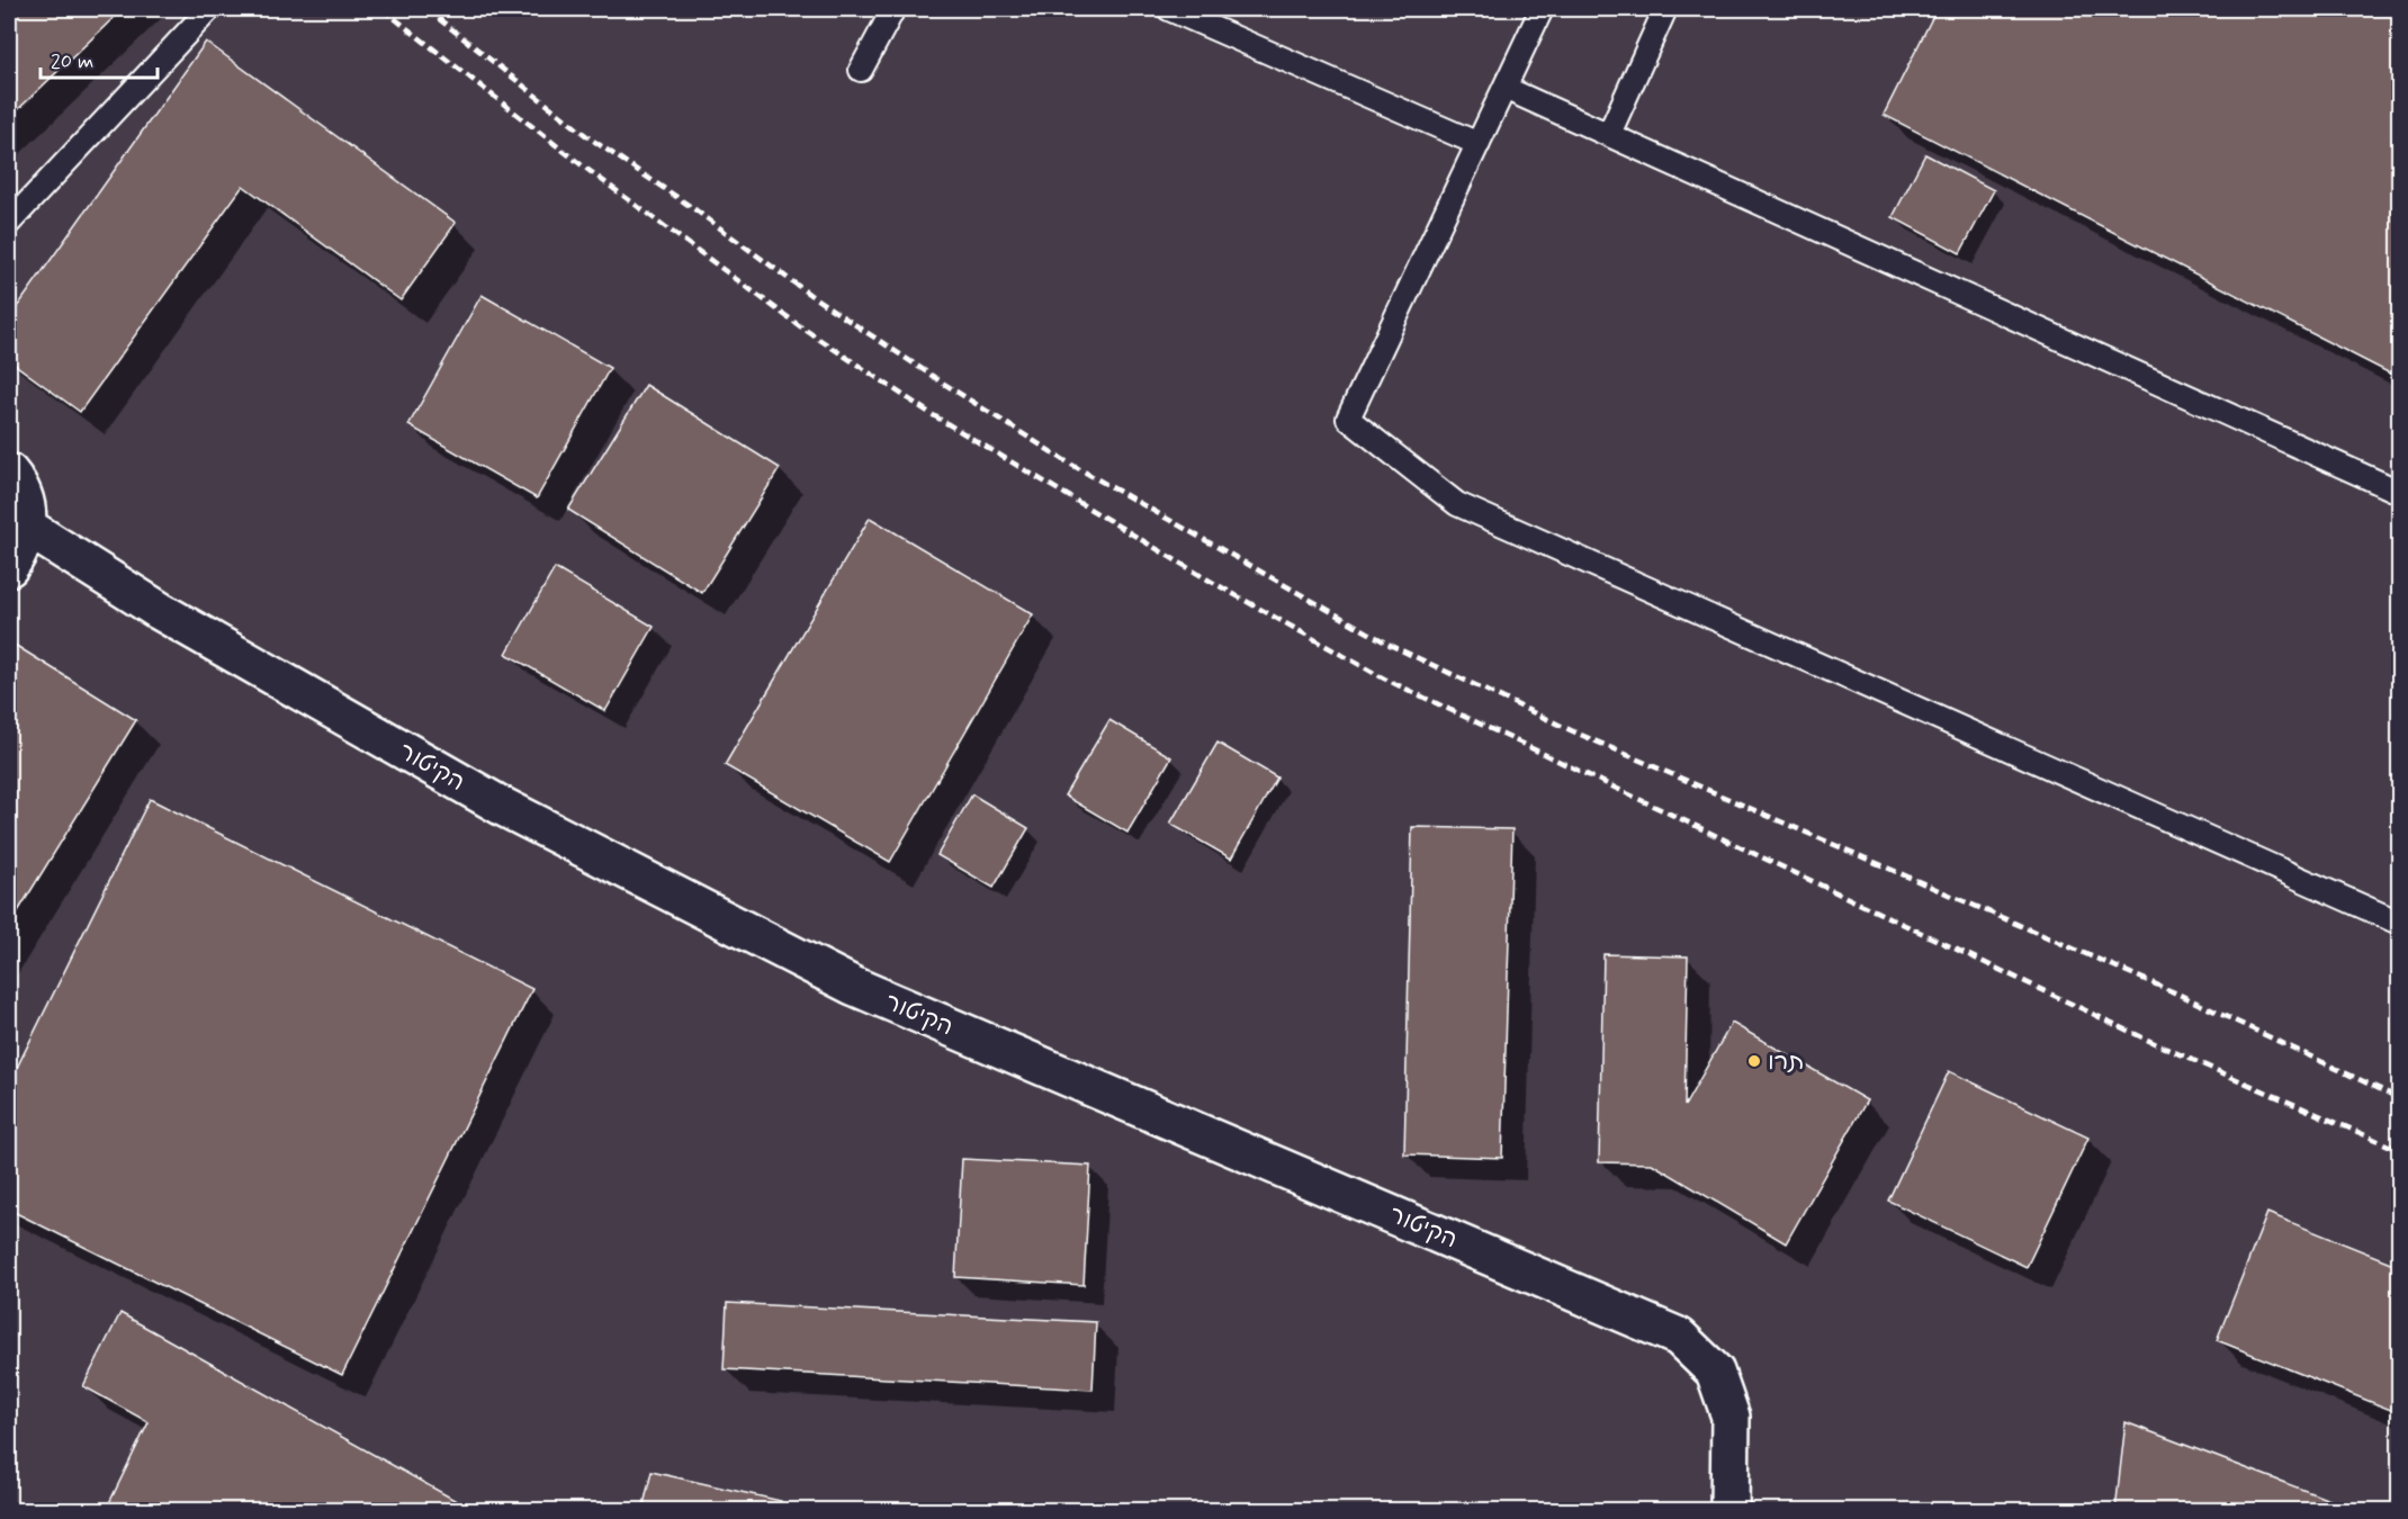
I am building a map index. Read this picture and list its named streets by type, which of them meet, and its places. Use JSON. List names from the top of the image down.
{
  "streets": {
    "street": ["הקיטור"]
  },
  "places": ["תרו"],
  "scale_bar": "20 m"
}
